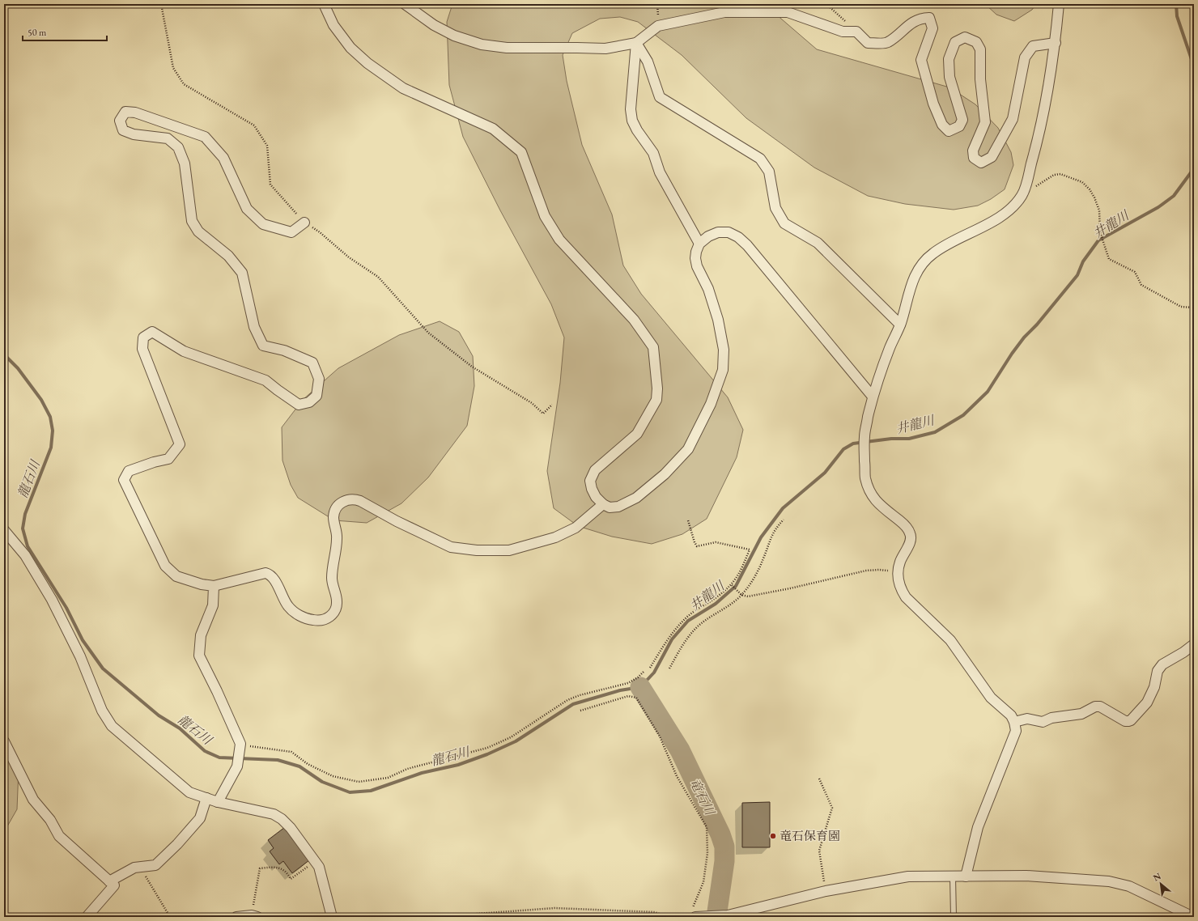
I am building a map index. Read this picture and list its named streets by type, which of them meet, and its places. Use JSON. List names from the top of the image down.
{
  "water": ["井龍川", "龍石川", "竜石川"],
  "places": ["竜石保育園"],
  "scale_bar": "50 m",
  "north": "top left"
}
